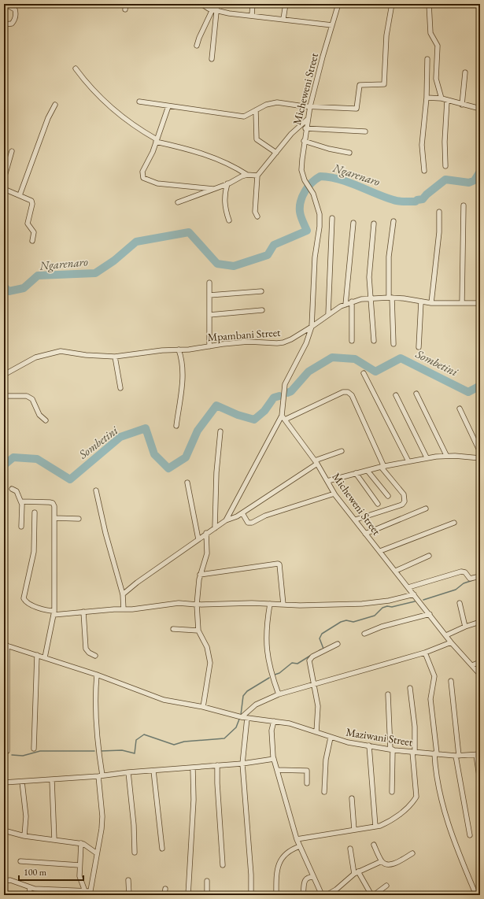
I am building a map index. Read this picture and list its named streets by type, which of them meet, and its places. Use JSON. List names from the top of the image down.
{
  "streets": {
    "street": ["Micheweni Street", "Mpambani Street", "Maziwani Street"]
  },
  "crossings": [
    ["Micheweni Street", "Mpambani Street"]
  ],
  "water": ["Ngarenaro", "Sombetini"],
  "scale_bar": "100 m"
}
